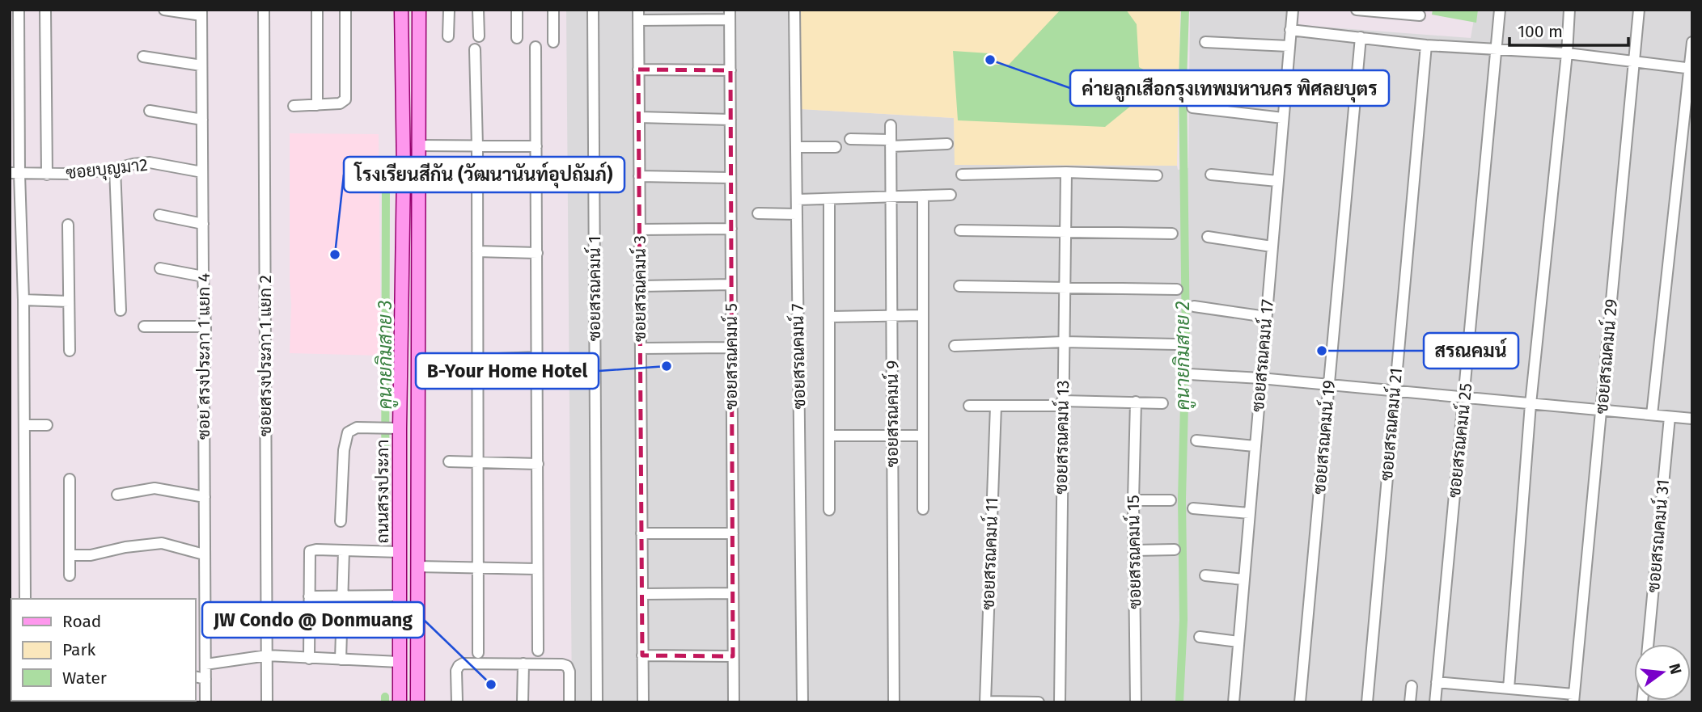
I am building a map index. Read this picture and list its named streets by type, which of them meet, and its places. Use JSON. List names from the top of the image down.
{
  "streets": {
    "main road": ["ถนนสรงประภา"],
    "street": [
      "ซอยบุญมา2",
      "ซอยสรณคมน์ 1",
      "ซอยสรณคมน์ 3",
      "ซอยสรงประภา 1 แยก 2",
      "ซอยสรณคมน์ 17",
      "ซอย สรงประภา 1 แยก 4",
      "ซอยสรณคมน์ 5",
      "ซอยสรณคมน์ 7",
      "ซอยสรณคมน์ 29",
      "ซอยสรณคมน์ 9",
      "ซอยสรณคมน์ 21",
      "ซอยสรณคมน์ 13",
      "ซอยสรณคมน์ 19",
      "ซอยสรณคมน์ 25",
      "ซอยสรณคมน์ 31",
      "ซอยสรณคมน์ 15",
      "ซอยสรณคมน์ 11"
    ]
  },
  "crossings": [
    ["ซอยบุญมา2", "ซอย สรงประภา 1 แยก 4"]
  ],
  "water": ["คูนายกิมสาย 3", "คูนายกิมสาย 2"],
  "places": [
    "ค่ายลูกเสือกรุงเทพมหานคร พิศลยบุตร",
    "โรงเรียนสีกัน (วัฒนานันท์อุปถัมภ์)",
    "สรณคมน์",
    "B-Your Home Hotel",
    "JW Condo @ Donmuang"
  ],
  "legend": ["Road", "Park", "Water"],
  "scale_bar": "100 m",
  "north": "right"
}
